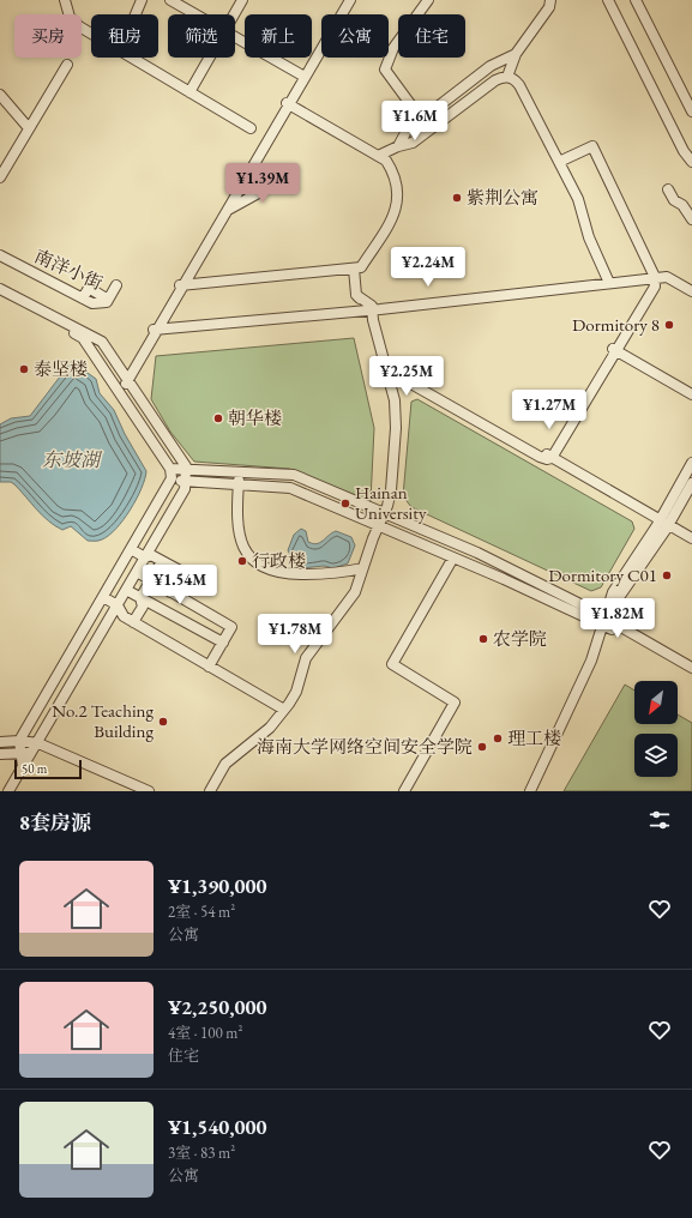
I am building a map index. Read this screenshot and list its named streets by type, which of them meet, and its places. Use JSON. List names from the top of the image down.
{
  "streets": {
    "street": ["南洋小街"]
  },
  "water": ["东坡湖"],
  "places": [
    "紫荆公寓",
    "Dormitory 8",
    "泰坚楼",
    "朝华楼",
    "Hainan University",
    "行政楼",
    "Dormitory C01",
    "农学院",
    "No.2 Teaching Building",
    "理工楼",
    "海南大学网络空间安全学院"
  ],
  "scale_bar": "50 m",
  "north": "bottom left",
  "page": {
    "chip": [
      "买房",
      "租房",
      "筛选",
      "新上",
      "公寓",
      "住宅"
    ],
    "price": [
      "¥1.6M",
      "¥1.39M",
      "¥2.24M",
      "¥2.25M",
      "¥1.27M",
      "¥1.54M",
      "¥1.82M",
      "¥1.78M"
    ],
    "scale": "50 m",
    "heading": "8套房源",
    "list": [
      {
        "name": "¥1,390,000",
        "note": "2室 · 54 m² · 公寓"
      },
      {
        "name": "¥2,250,000",
        "note": "4室 · 100 m² · 住宅"
      },
      {
        "name": "¥1,540,000",
        "note": "3室 · 83 m² · 公寓"
      }
    ]
  }
}
